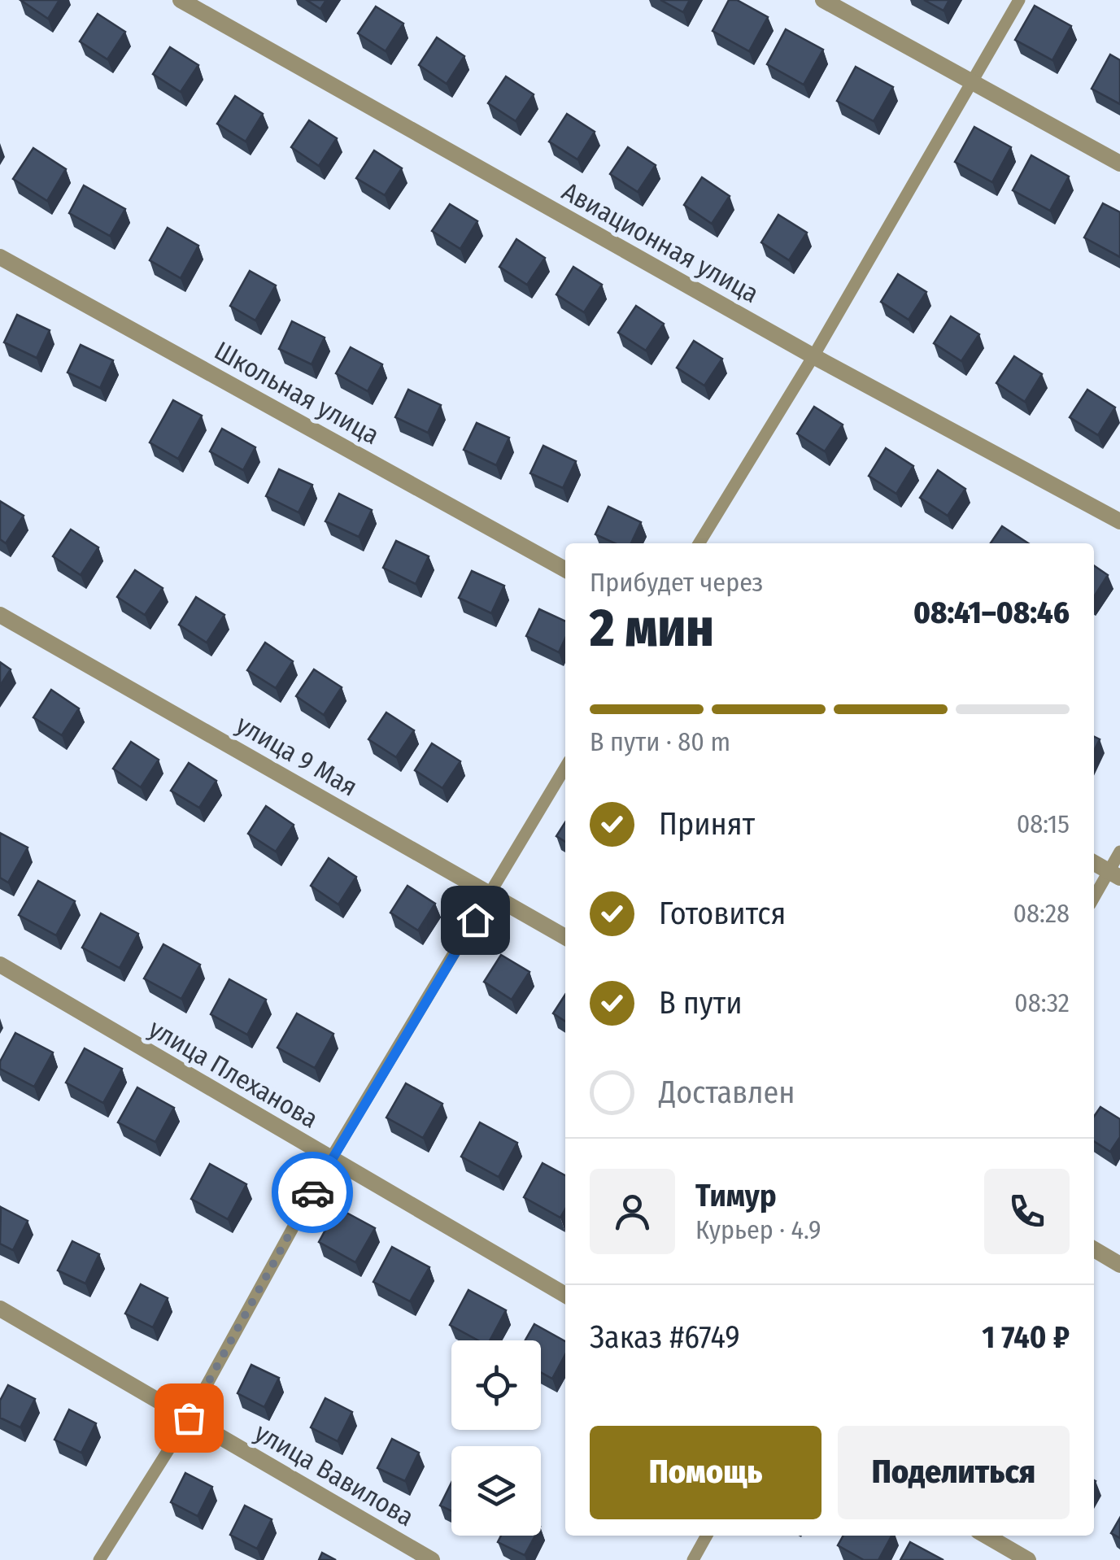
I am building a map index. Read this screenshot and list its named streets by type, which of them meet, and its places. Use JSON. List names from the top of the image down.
{
  "streets": {
    "street": [
      "Авиационная улица",
      "Школьная улица",
      "улица 9 Мая",
      "улица Плеханова",
      "улица Вавилова"
    ]
  },
  "page": {
    "heading": ["2 мин", "Прибудет через", "08:41–08:46"],
    "panel": [
      "Тимур",
      "Курьер · 4.9",
      "Заказ #6749",
      "1 740 ₽"
    ],
    "bar": "В пути · 80 m",
    "list": [
      ["Принят", "08:15"],
      ["Готовится", "08:28"],
      ["В пути", "08:32"],
      "Доставлен"
    ],
    "buttons": ["Помощь", "Поделиться"]
  }
}
